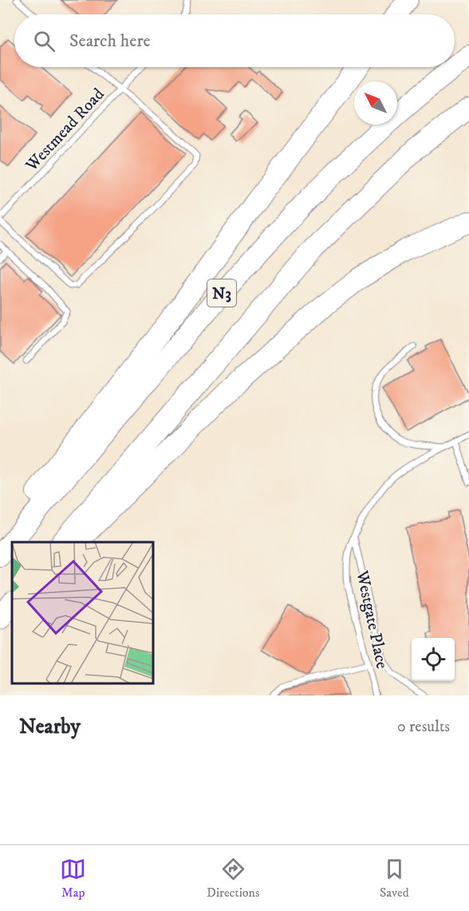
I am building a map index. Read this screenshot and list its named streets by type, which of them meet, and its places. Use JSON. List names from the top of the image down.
{
  "streets": {
    "highway": ["N3"],
    "lane": ["Westmead Road", "Westgate Place"]
  },
  "north": "top left",
  "page": {
    "search": "Search here",
    "heading": ["Nearby", "0 results"],
    "nav": ["Map", "Directions", "Saved"]
  }
}
